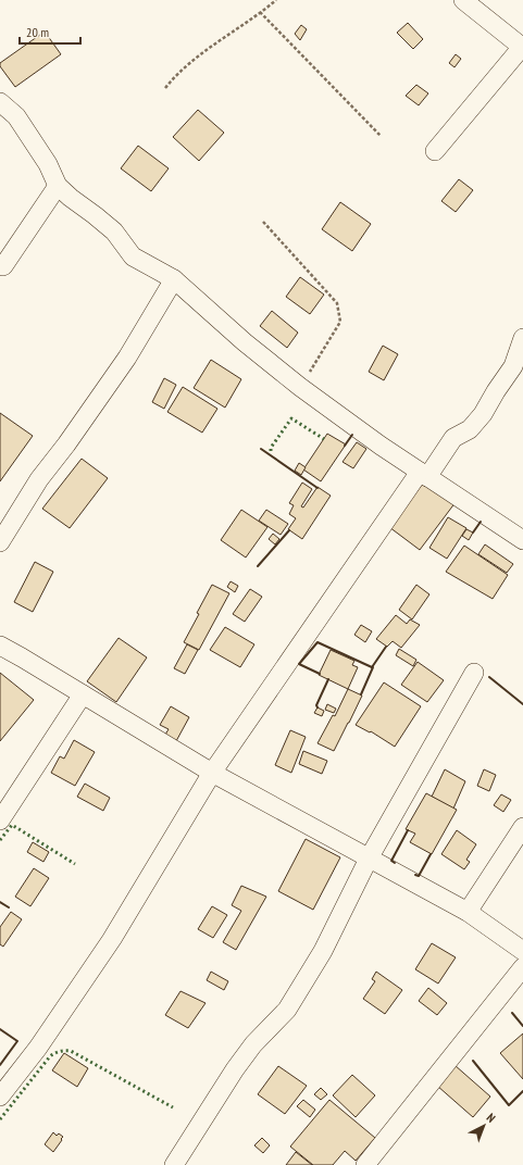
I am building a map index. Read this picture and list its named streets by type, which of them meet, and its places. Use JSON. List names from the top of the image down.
{
  "scale_bar": "20 m",
  "north": "top right"
}
